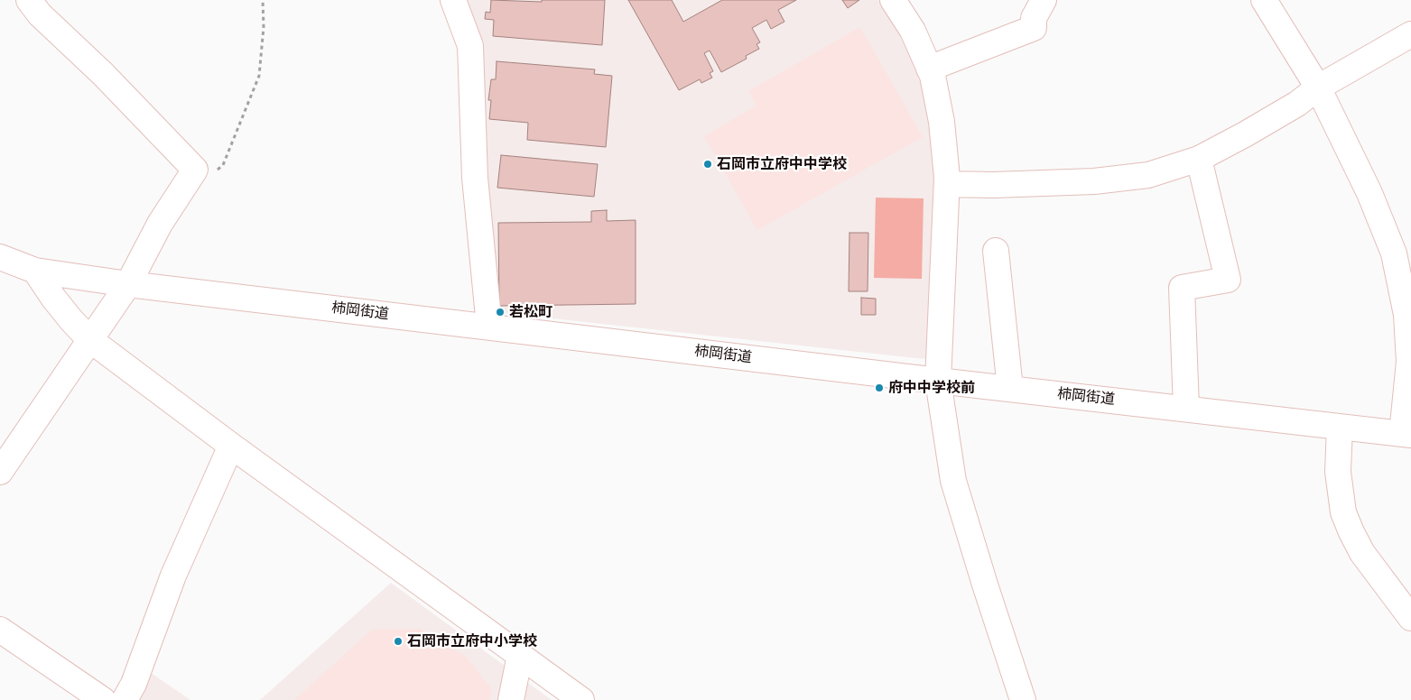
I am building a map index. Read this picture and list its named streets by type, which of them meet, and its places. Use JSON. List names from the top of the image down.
{
  "streets": {
    "street": ["柿岡街道"]
  },
  "places": [
    "石岡市立府中中学校",
    "若松町",
    "府中中学校前",
    "石岡市立府中小学校"
  ]
}
